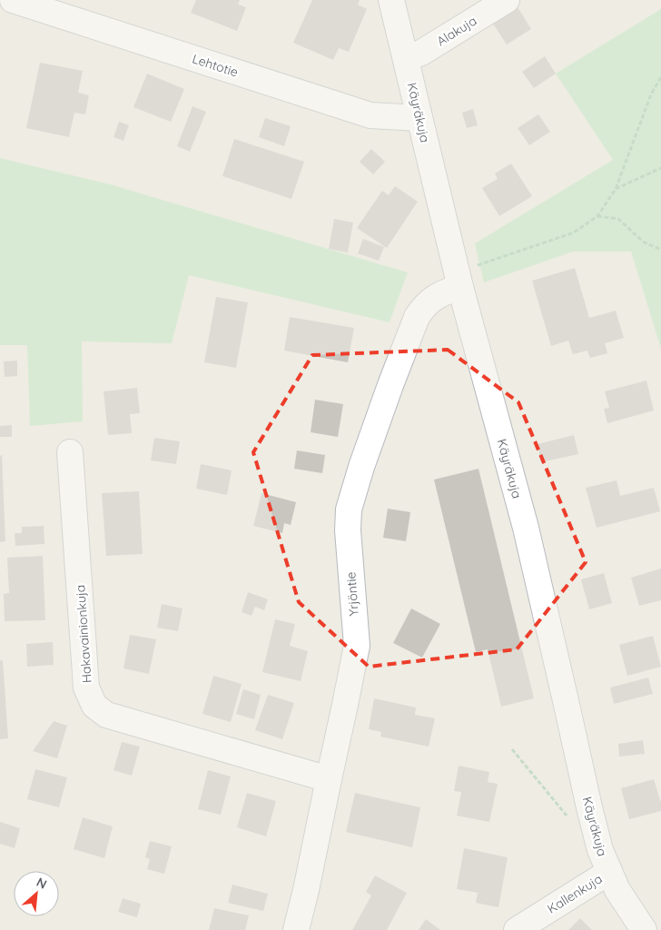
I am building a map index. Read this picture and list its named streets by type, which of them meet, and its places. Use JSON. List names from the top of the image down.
{
  "streets": {
    "street": [
      "Alakuja",
      "Lehtotie",
      "Käyräkuja",
      "Yrjöntie",
      "Hakavainionkuja",
      "Kallenkuja"
    ]
  },
  "crossings": [
    ["Alakuja", "Käyräkuja"],
    ["Lehtotie", "Käyräkuja"],
    ["Käyräkuja", "Yrjöntie"],
    ["Käyräkuja", "Kallenkuja"],
    ["Yrjöntie", "Hakavainionkuja"]
  ],
  "north": "top right"
}
